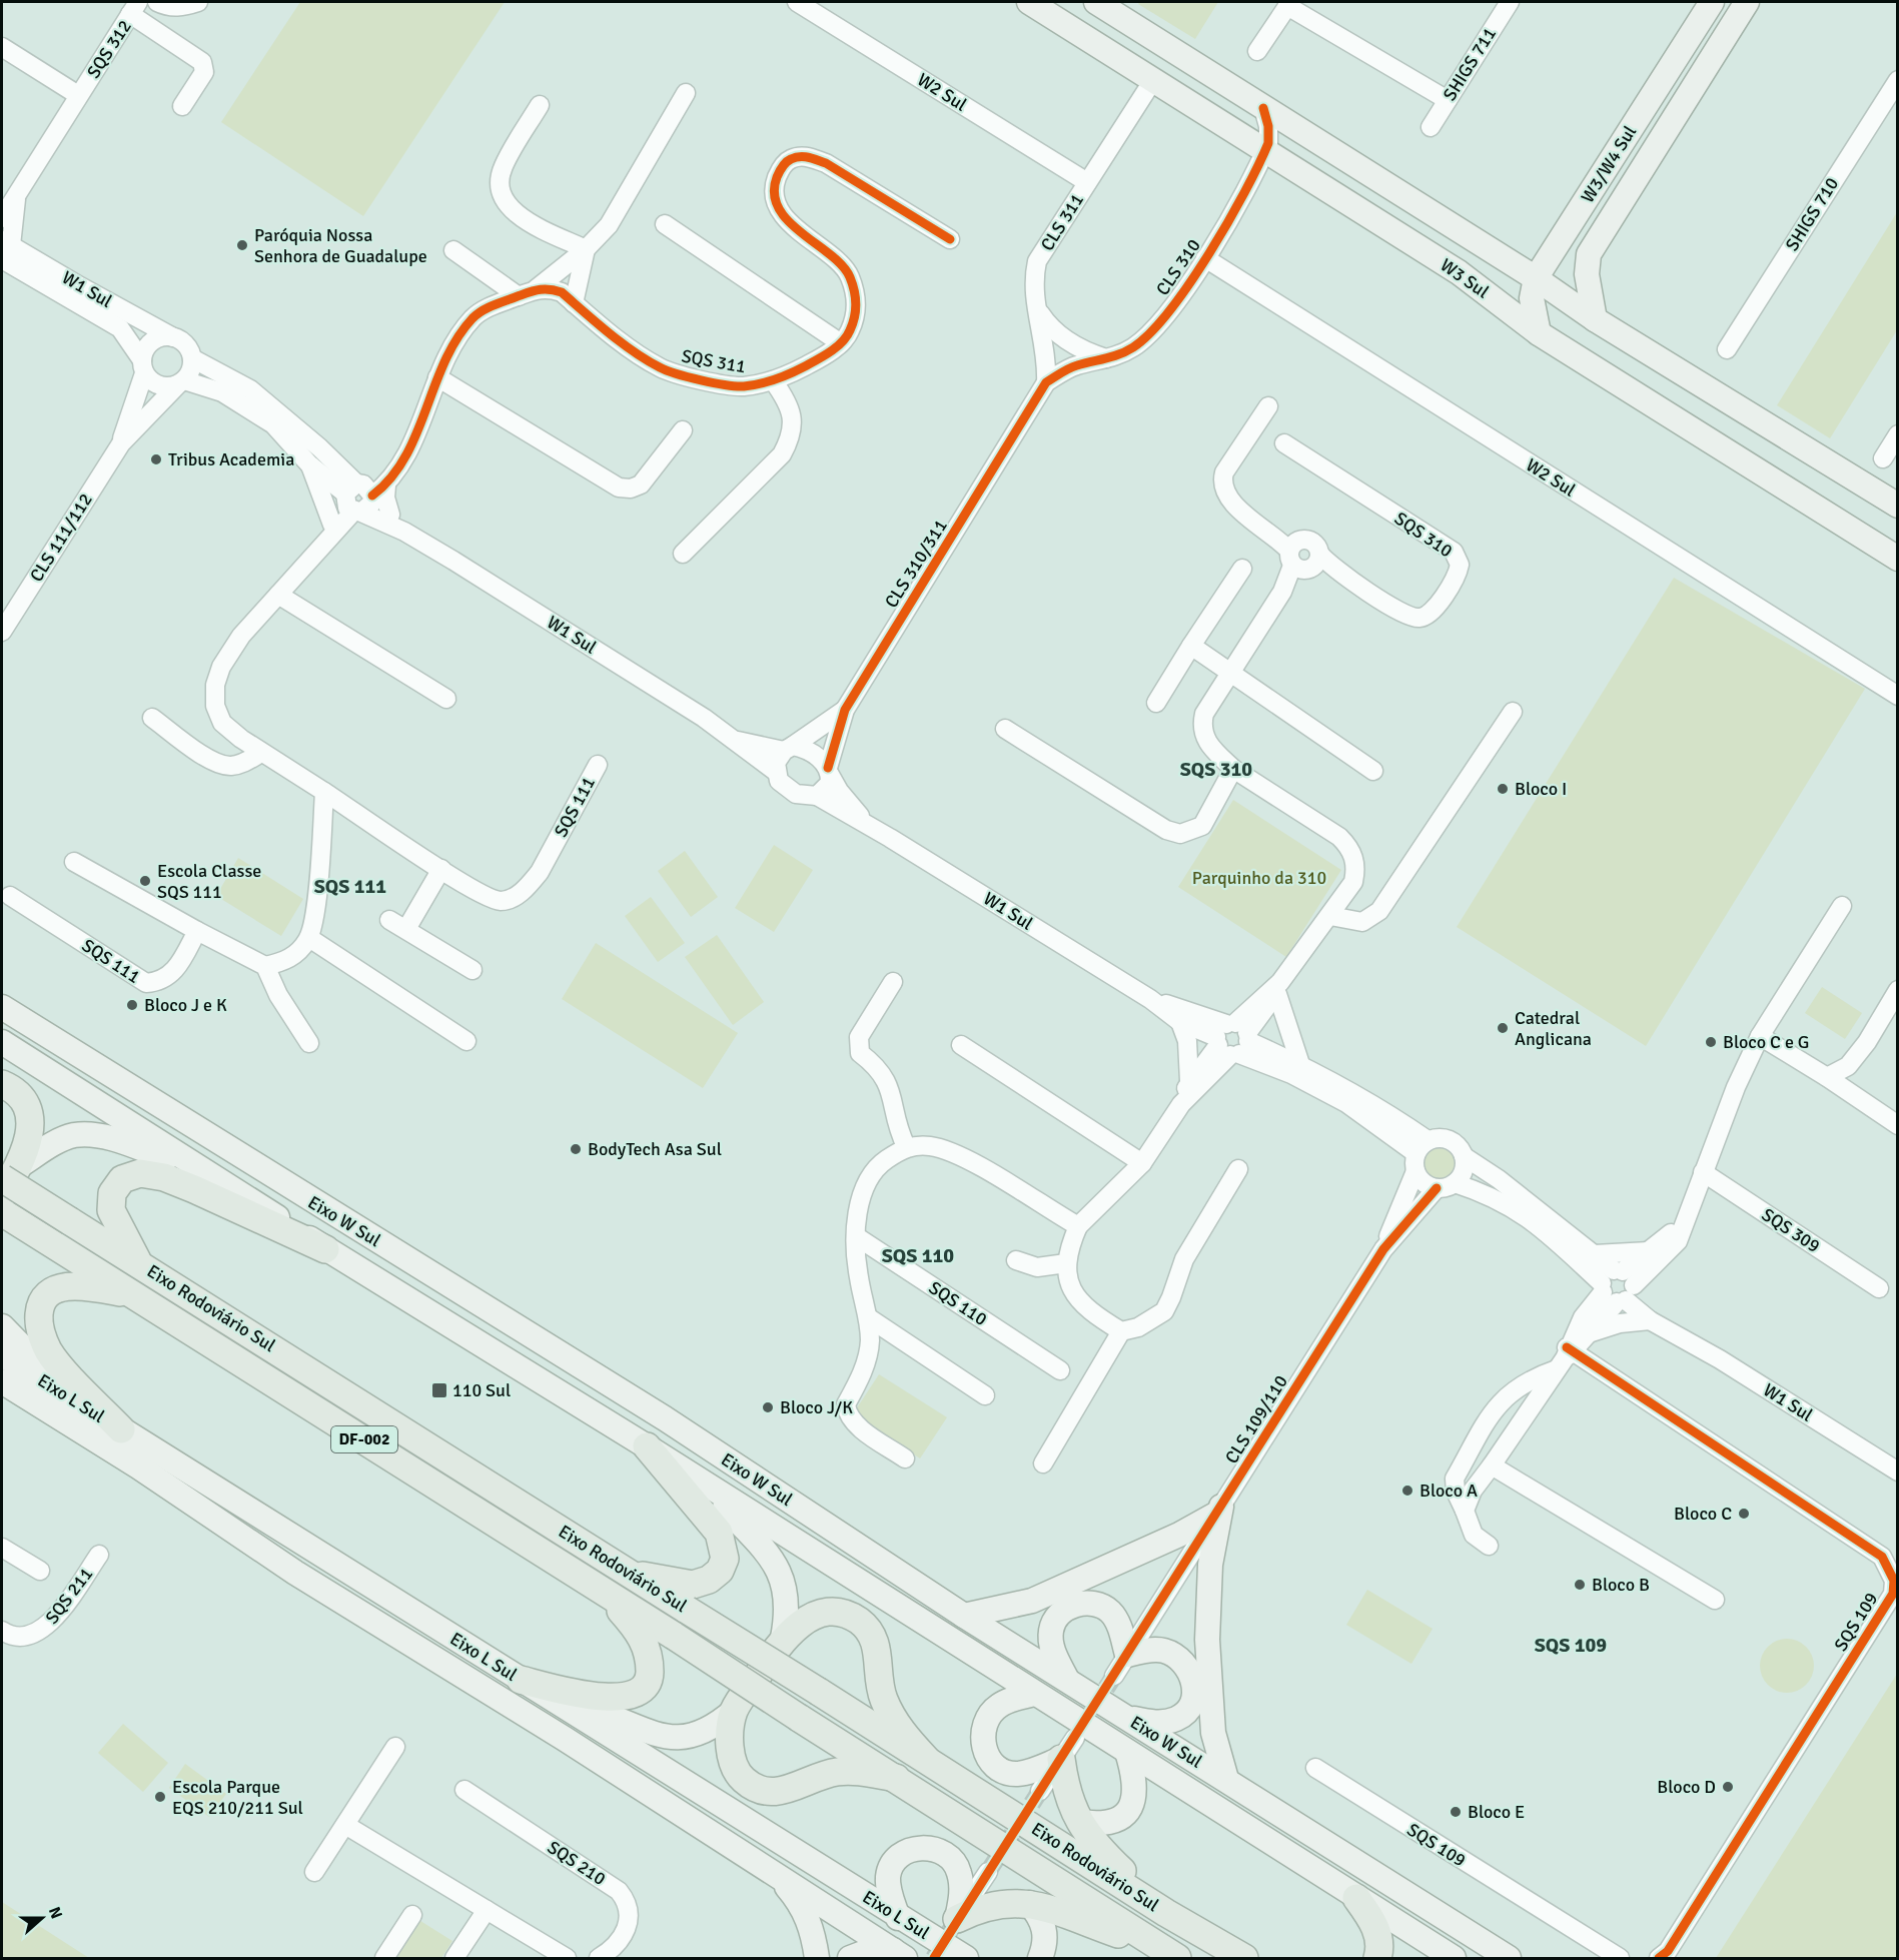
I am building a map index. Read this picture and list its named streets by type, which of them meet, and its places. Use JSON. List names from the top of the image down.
{
  "streets": {
    "highway": ["Eixo Rodoviário Sul", "DF-002"],
    "main road": [
      "W3/W4 Sul",
      "W3 Sul",
      "Eixo W Sul",
      "Eixo L Sul"
    ],
    "street": [
      "SQS 312",
      "SHIGS 711",
      "W2 Sul",
      "SHIGS 710",
      "CLS 311",
      "CLS 310",
      "W1 Sul",
      "SQS 311",
      "SQS 310",
      "CLS 111/112",
      "CLS 310/311",
      "SQS 111",
      "SQS 309",
      "SQS 110",
      "CLS 109/110",
      "SQS 211",
      "SQS 109",
      "SQS 210"
    ]
  },
  "crossings": [
    ["W2 Sul", "CLS 311"],
    ["W2 Sul", "CLS 310"],
    ["W3/W4 Sul", "W3 Sul"],
    ["CLS 311", "CLS 310"],
    ["CLS 311", "W3 Sul"],
    ["CLS 311", "CLS 310/311"],
    ["CLS 310", "W3 Sul"],
    ["CLS 310", "CLS 310/311"],
    ["W1 Sul", "CLS 111/112"],
    ["W1 Sul", "CLS 310/311"],
    ["W1 Sul", "SQS 111"],
    ["W1 Sul", "CLS 109/110"]
  ],
  "districts": [
    "SQS 310",
    "SQS 111",
    "SQS 110",
    "SQS 109"
  ],
  "parks": ["Parquinho da 310"],
  "places": {
    "other": [
      "Paróquia Nossa Senhora de Guadalupe",
      "Tribus Academia",
      "Bloco I",
      "Escola Classe SQS 111",
      "Bloco J e K",
      "Catedral Anglicana",
      "Bloco C e G",
      "BodyTech Asa Sul",
      "Bloco J/K",
      "Bloco A",
      "Bloco C",
      "Bloco B",
      "Bloco D",
      "Escola Parque EQS 210/211 Sul",
      "Bloco E"
    ],
    "transit": ["110 Sul"]
  },
  "north": "right"
}
